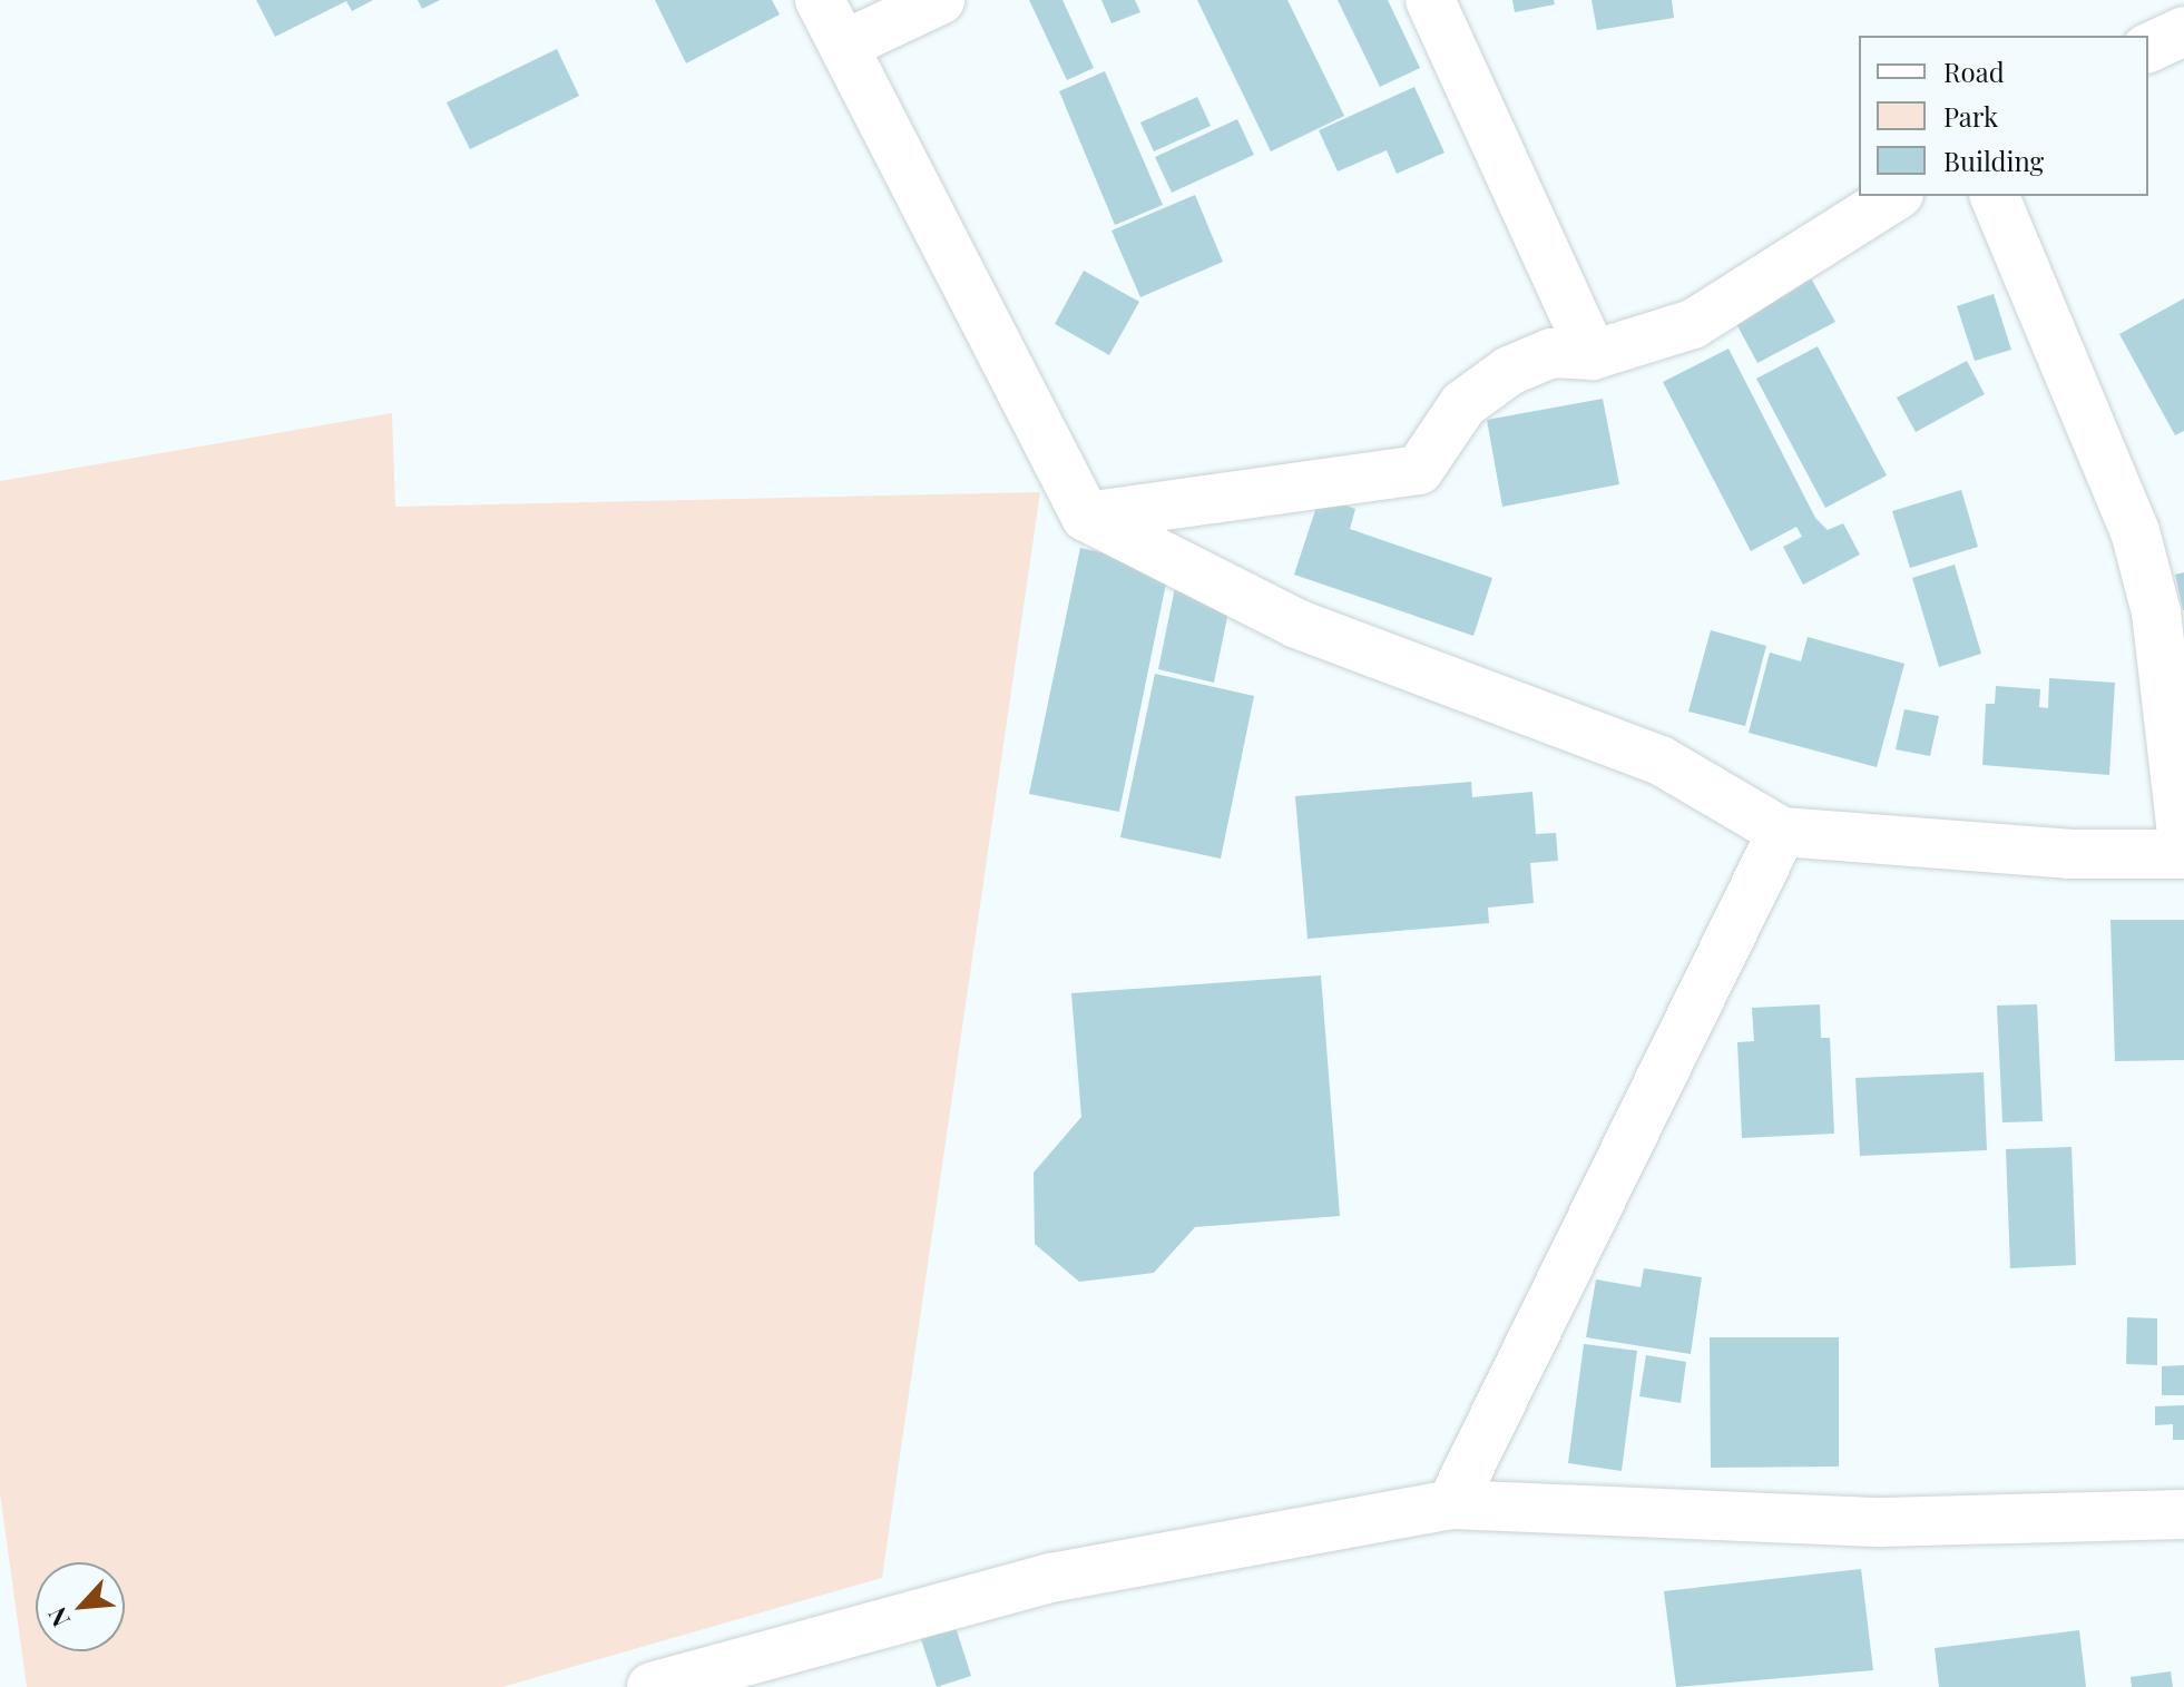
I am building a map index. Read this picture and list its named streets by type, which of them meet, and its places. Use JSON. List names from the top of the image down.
{
  "legend": ["Road", "Park", "Building"],
  "north": "bottom left"
}
